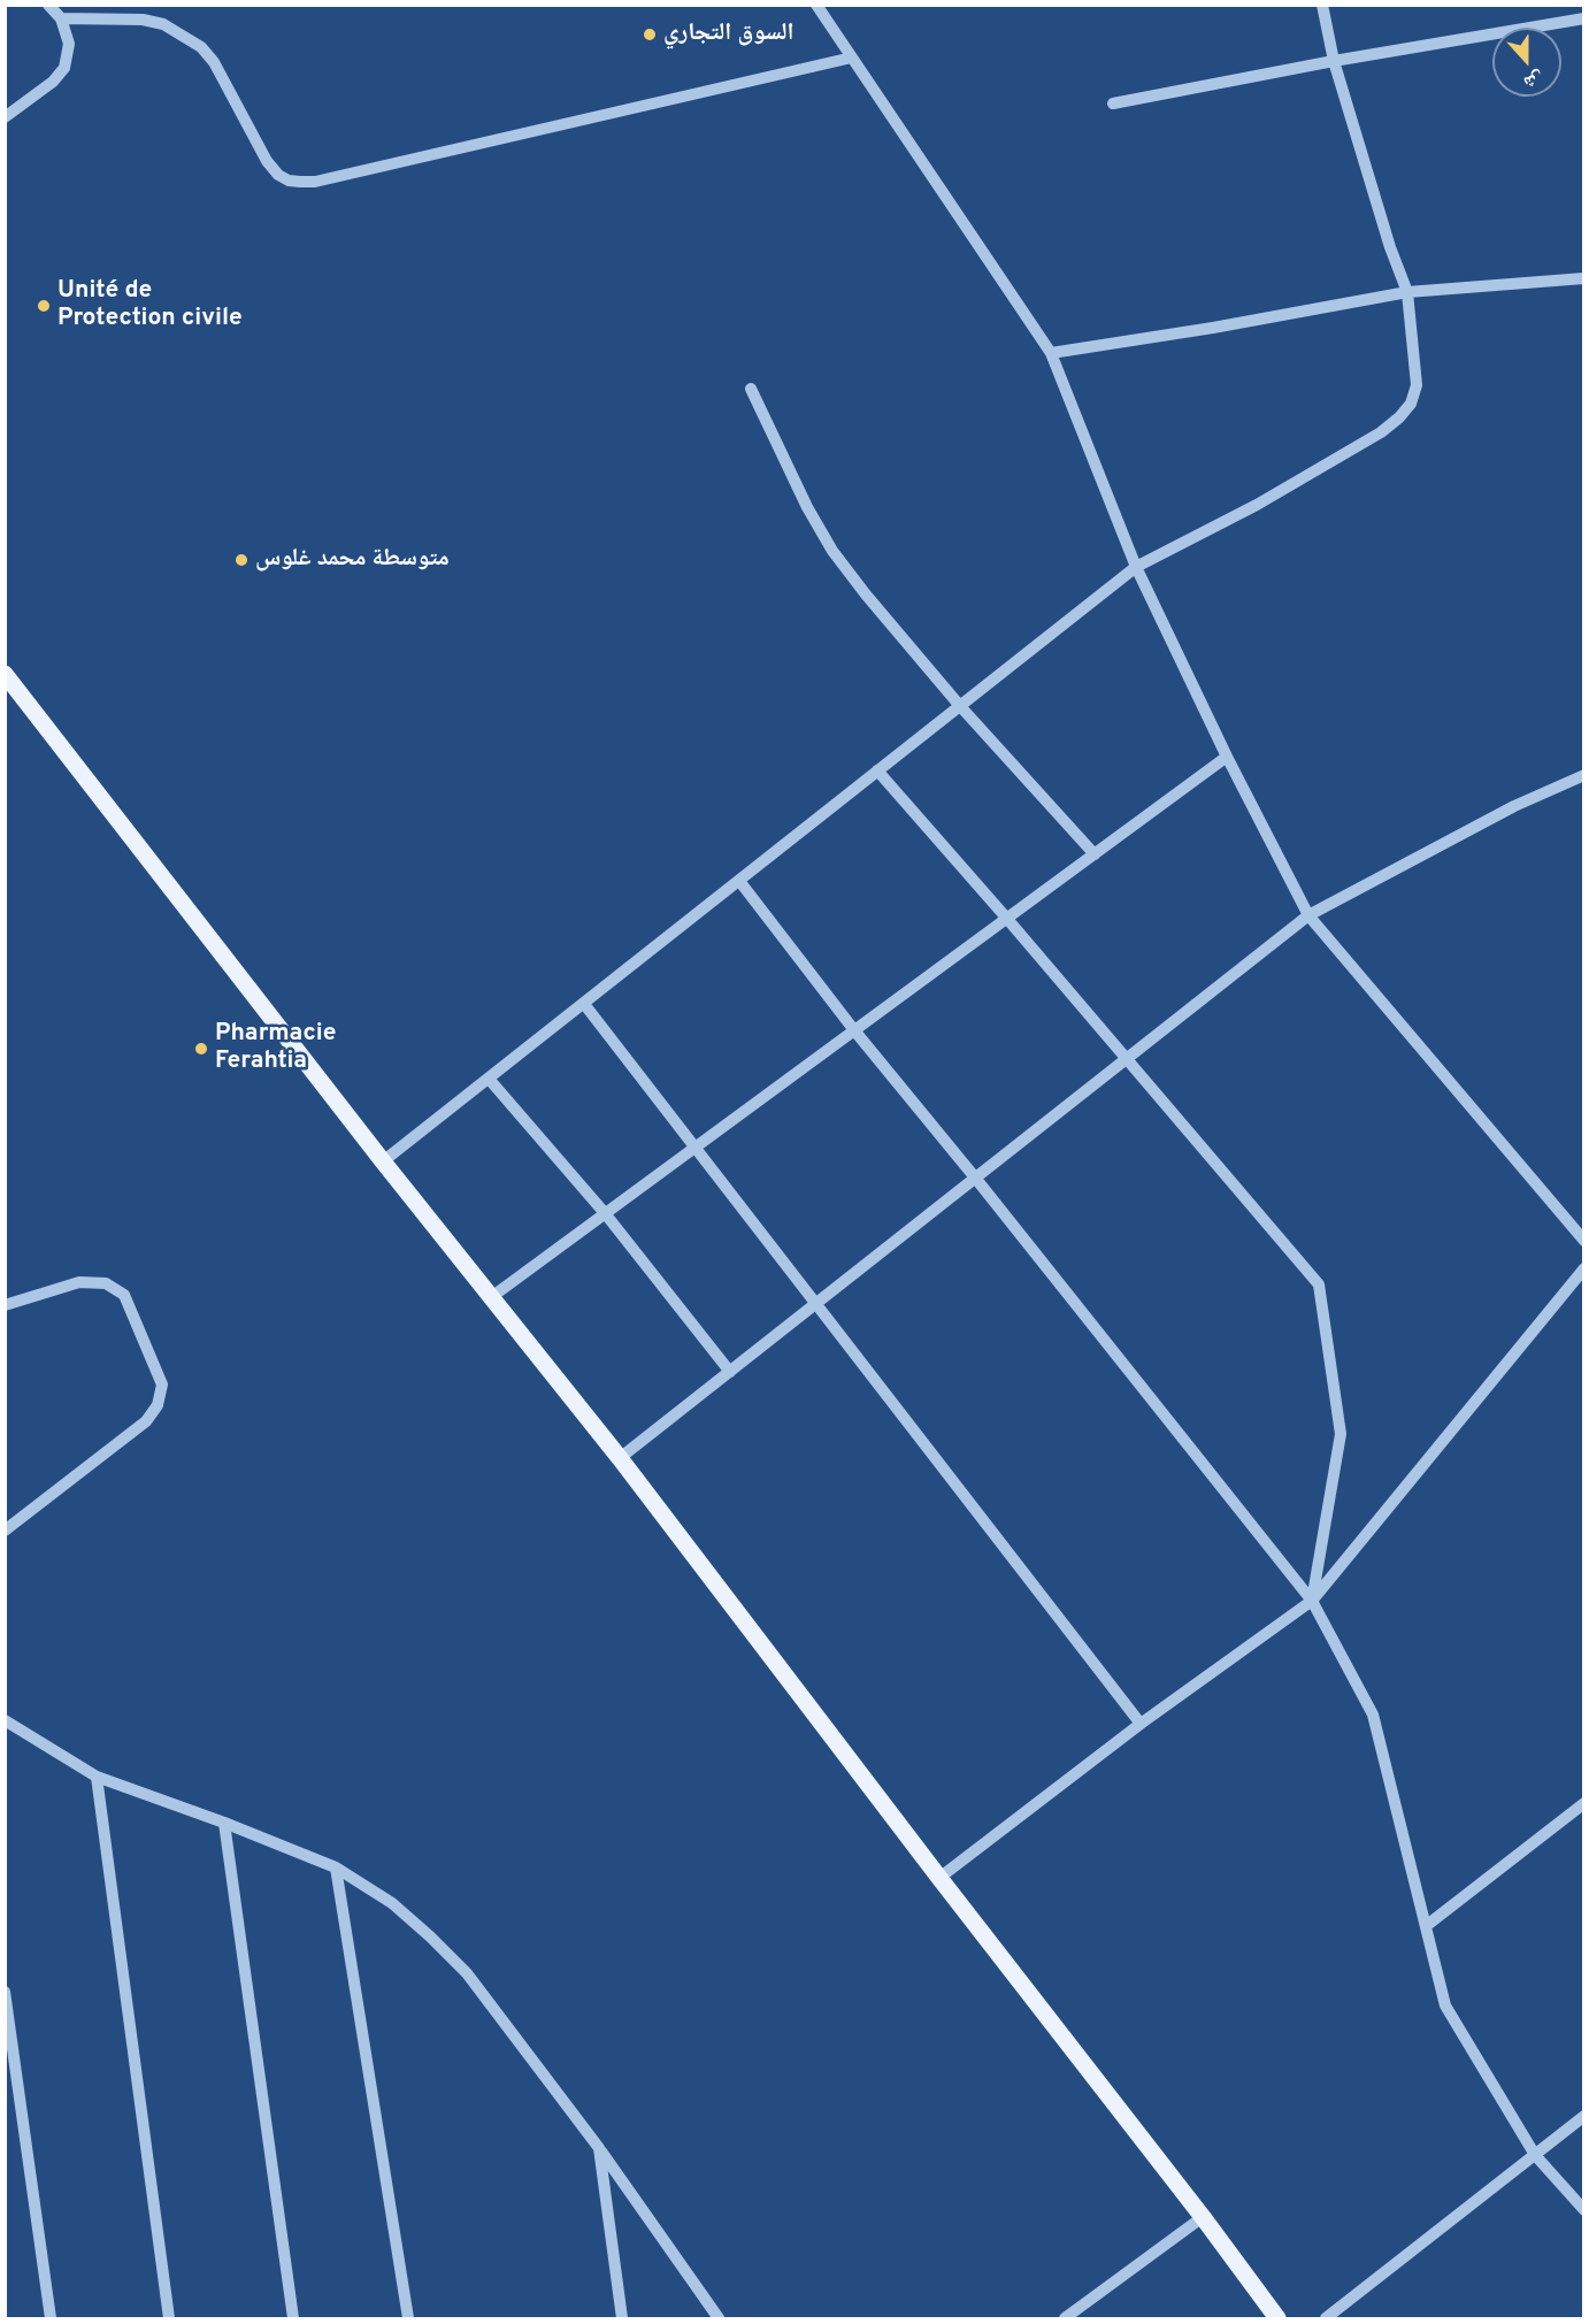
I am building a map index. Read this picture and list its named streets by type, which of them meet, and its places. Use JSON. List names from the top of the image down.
{
  "places": [
    "السوق التجاري",
    "Unité de Protection civile",
    "متوسطة محمد غلوس",
    "Pharmacie Ferahtia"
  ],
  "north": "bottom"
}
